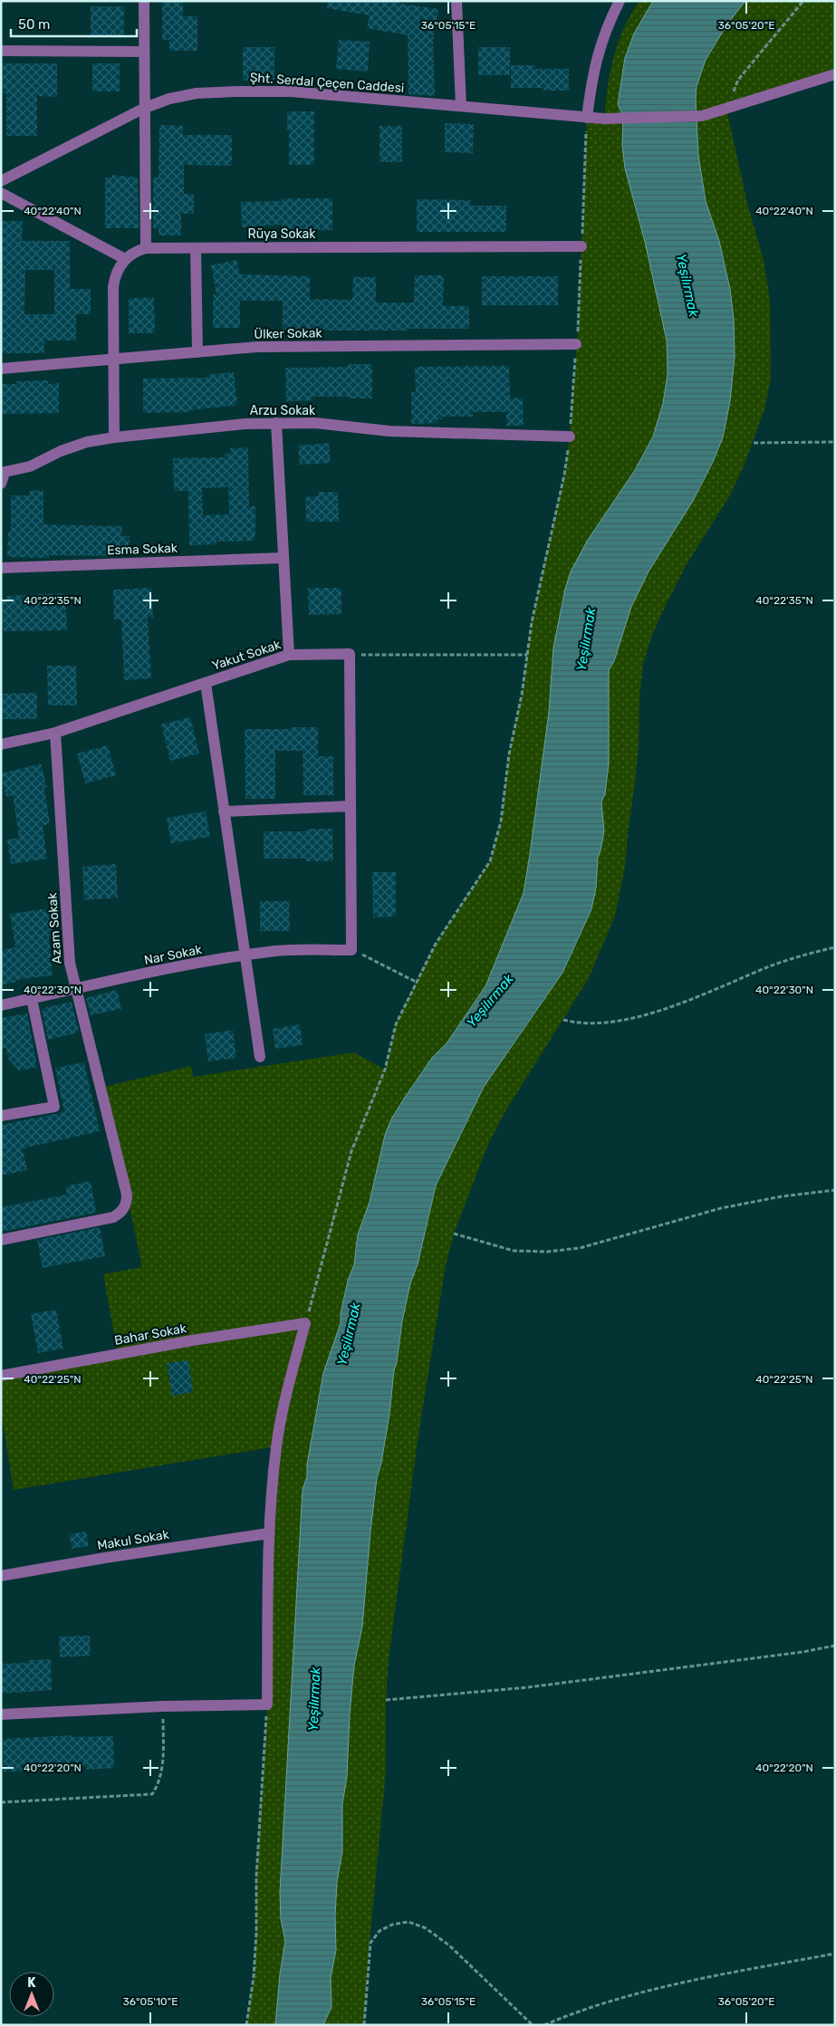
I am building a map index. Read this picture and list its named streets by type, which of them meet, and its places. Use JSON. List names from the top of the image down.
{
  "streets": {
    "street": [
      "Şht. Serdal Çeçen Caddesi",
      "Rüya Sokak",
      "Ülker Sokak",
      "Arzu Sokak",
      "Esma Sokak",
      "Yakut Sokak",
      "Azam Sokak",
      "Nar Sokak",
      "Bahar Sokak",
      "Makul Sokak"
    ]
  },
  "crossings": [
    ["Yakut Sokak", "Azam Sokak"],
    ["Azam Sokak", "Nar Sokak"]
  ],
  "water": ["Yeşilırmak"],
  "scale_bar": "50 m",
  "north": "top",
  "coordinates": [
    "36°05'15\"E",
    "36°05'20\"E",
    "40°22'40\"N",
    "40°22'35\"N",
    "40°22'30\"N",
    "40°22'25\"N",
    "40°22'20\"N",
    "36°05'10\"E"
  ]
}
